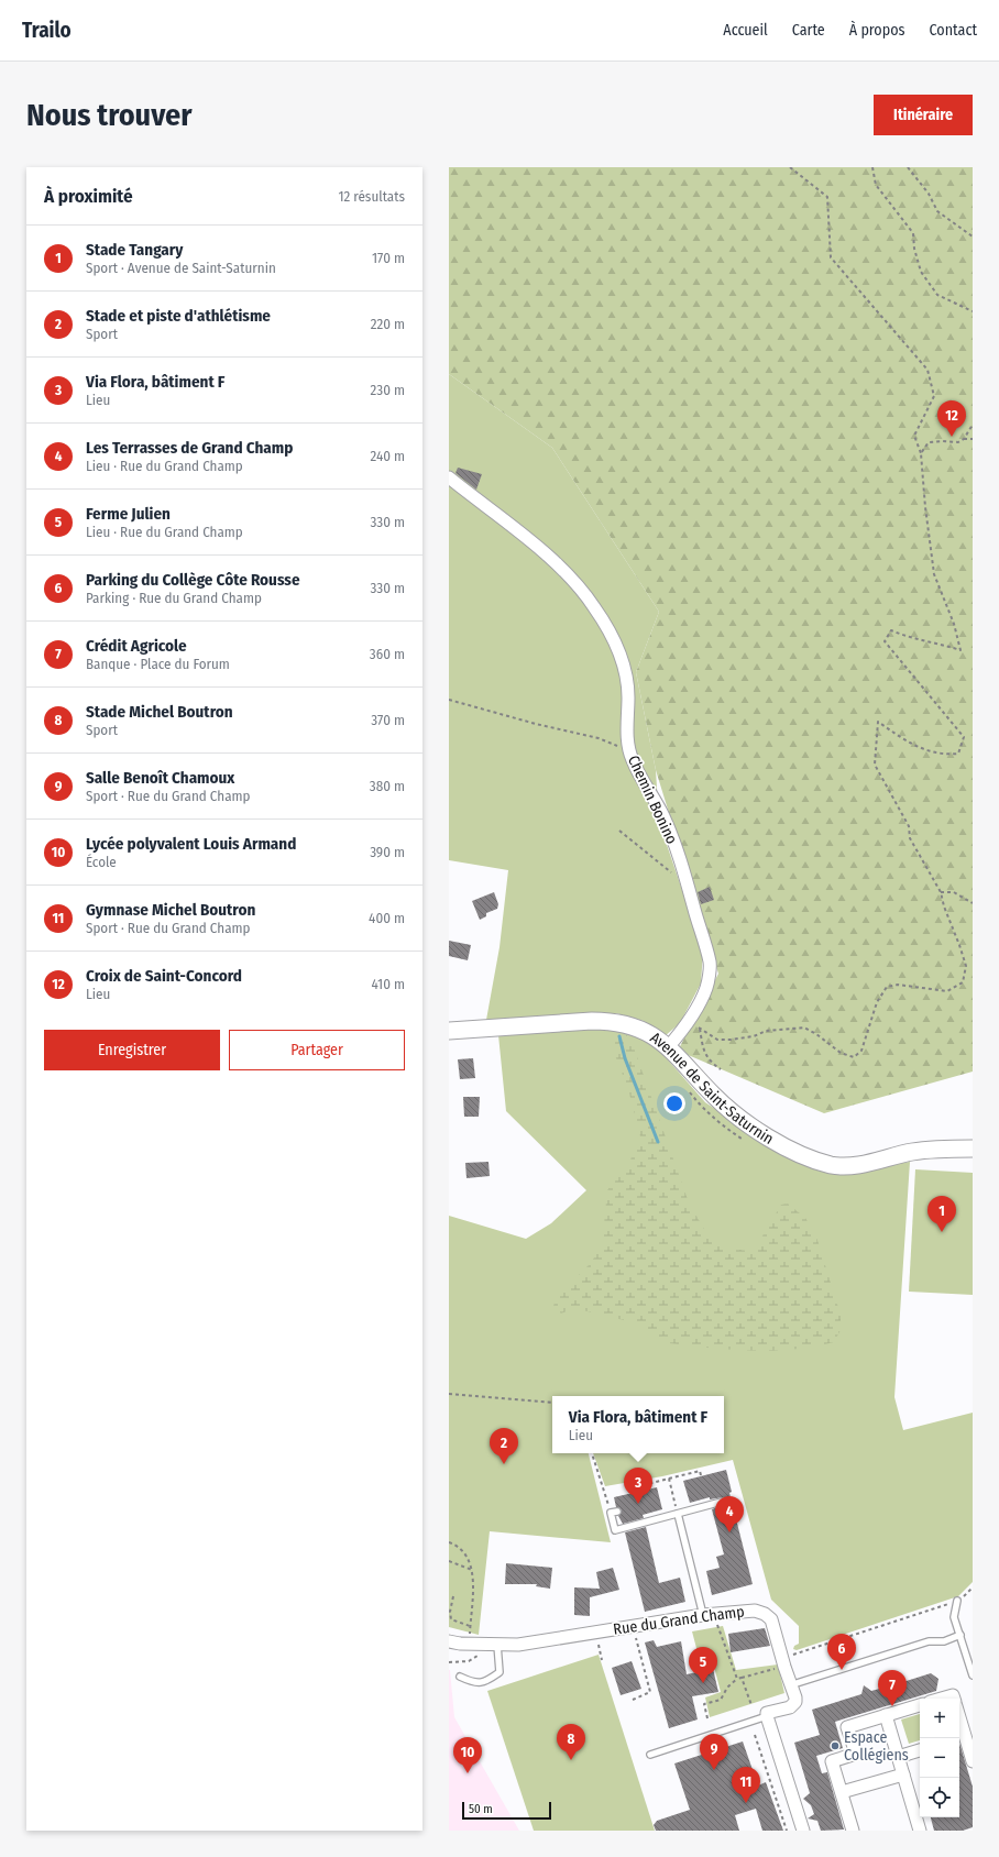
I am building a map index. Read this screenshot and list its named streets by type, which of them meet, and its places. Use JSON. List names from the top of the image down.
{
  "streets": {
    "main road": ["Avenue de Saint-Saturnin"],
    "street": ["Chemin Bonino", "Rue du Grand Champ"]
  },
  "crossings": [
    ["Chemin Bonino", "Avenue de Saint-Saturnin"]
  ],
  "places": ["Espace Collégiens"],
  "scale_bar": "50 m",
  "page": {
    "header": "Trailo",
    "nav": [
      "Accueil",
      "Carte",
      "À propos",
      "Contact"
    ],
    "buttons": [
      "Itinéraire",
      ["Enregistrer", "Partager"]
    ],
    "title": "Nous trouver",
    "heading": ["À proximité", "12 résultats"],
    "list": [
      {
        "mark": "1",
        "name": "Stade Tangary",
        "note": "Sport · Avenue de Saint-Saturnin",
        "value": "170 m"
      },
      {
        "mark": "2",
        "name": "Stade et piste d'athlétisme",
        "note": "Sport",
        "value": "220 m"
      },
      {
        "mark": "3",
        "name": "Via Flora, bâtiment F",
        "note": "Lieu",
        "value": "230 m"
      },
      {
        "mark": "4",
        "name": "Les Terrasses de Grand Champ",
        "note": "Lieu · Rue du Grand Champ",
        "value": "240 m"
      },
      {
        "mark": "5",
        "name": "Ferme Julien",
        "note": "Lieu · Rue du Grand Champ",
        "value": "330 m"
      },
      {
        "mark": "6",
        "name": "Parking du Collège Côte Rousse",
        "note": "Parking · Rue du Grand Champ",
        "value": "330 m"
      },
      {
        "mark": "7",
        "name": "Crédit Agricole",
        "note": "Banque · Place du Forum",
        "value": "360 m"
      },
      {
        "mark": "8",
        "name": "Stade Michel Boutron",
        "note": "Sport",
        "value": "370 m"
      },
      {
        "mark": "9",
        "name": "Salle Benoît Chamoux",
        "note": "Sport · Rue du Grand Champ",
        "value": "380 m"
      },
      {
        "mark": "10",
        "name": "Lycée polyvalent Louis Armand",
        "note": "École",
        "value": "390 m"
      },
      {
        "mark": "11",
        "name": "Gymnase Michel Boutron",
        "note": "Sport · Rue du Grand Champ",
        "value": "400 m"
      },
      {
        "mark": "12",
        "name": "Croix de Saint-Concord",
        "note": "Lieu",
        "value": "410 m"
      }
    ],
    "pins": [
      "12",
      "1",
      "2",
      "3",
      "4",
      "6",
      "5",
      "7",
      "8",
      "9",
      "10",
      "11"
    ],
    "popup": ["Via Flora, bâtiment F", "Lieu"],
    "map_buttons": ["+", "−"],
    "scale": "50 m"
  }
}
